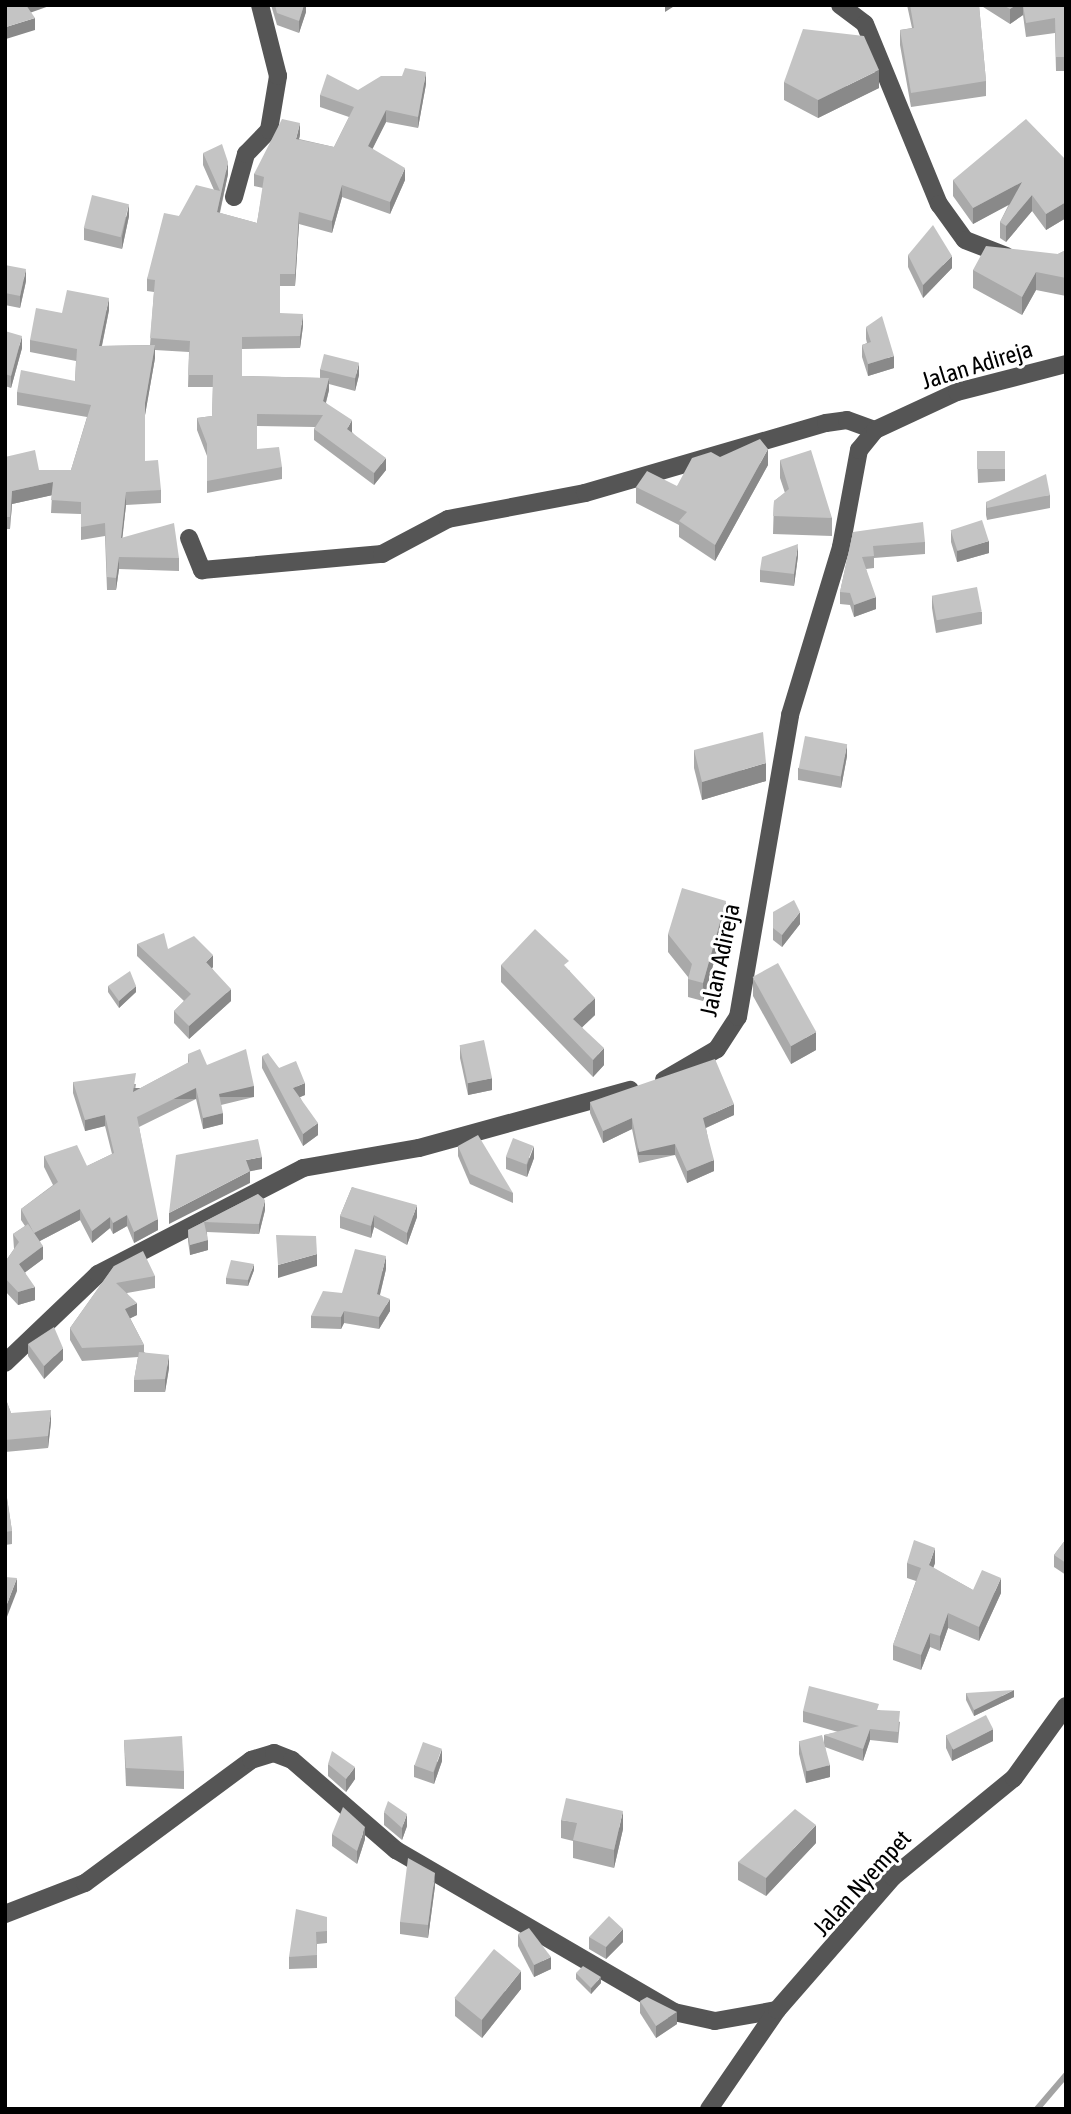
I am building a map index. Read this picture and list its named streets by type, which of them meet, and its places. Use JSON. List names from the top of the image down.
{
  "streets": {
    "street": ["Jalan Adireja", "Jalan Nyempet"]
  }
}
